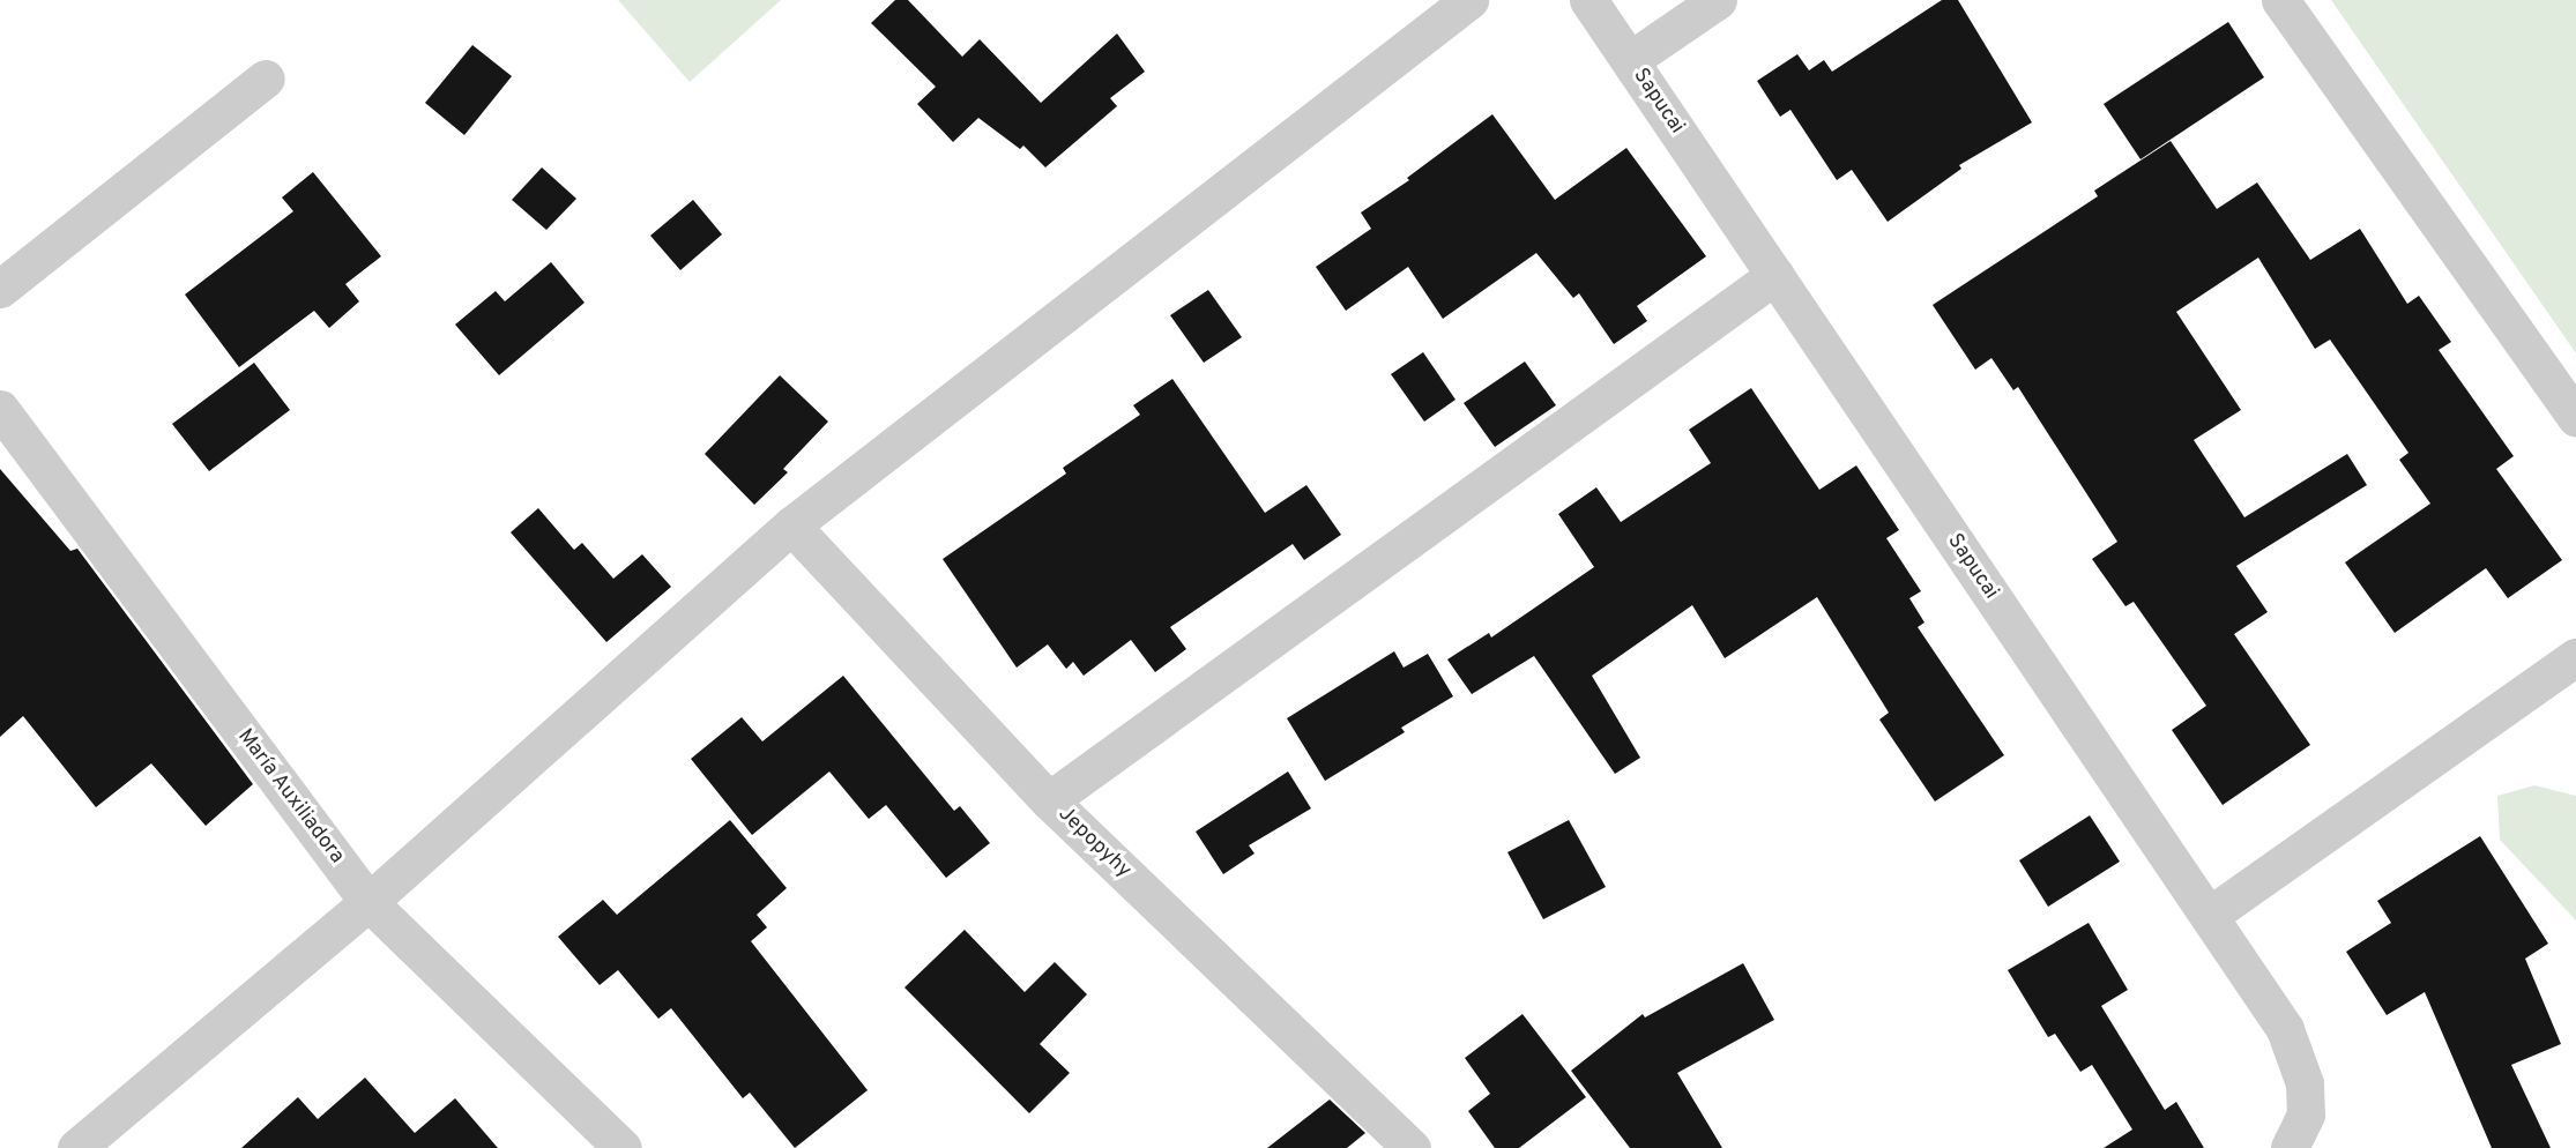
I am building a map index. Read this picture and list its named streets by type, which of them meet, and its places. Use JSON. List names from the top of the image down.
{
  "streets": {
    "street": ["Sapucai", "María Auxiliadora", "Jepopyhy"]
  }
}
